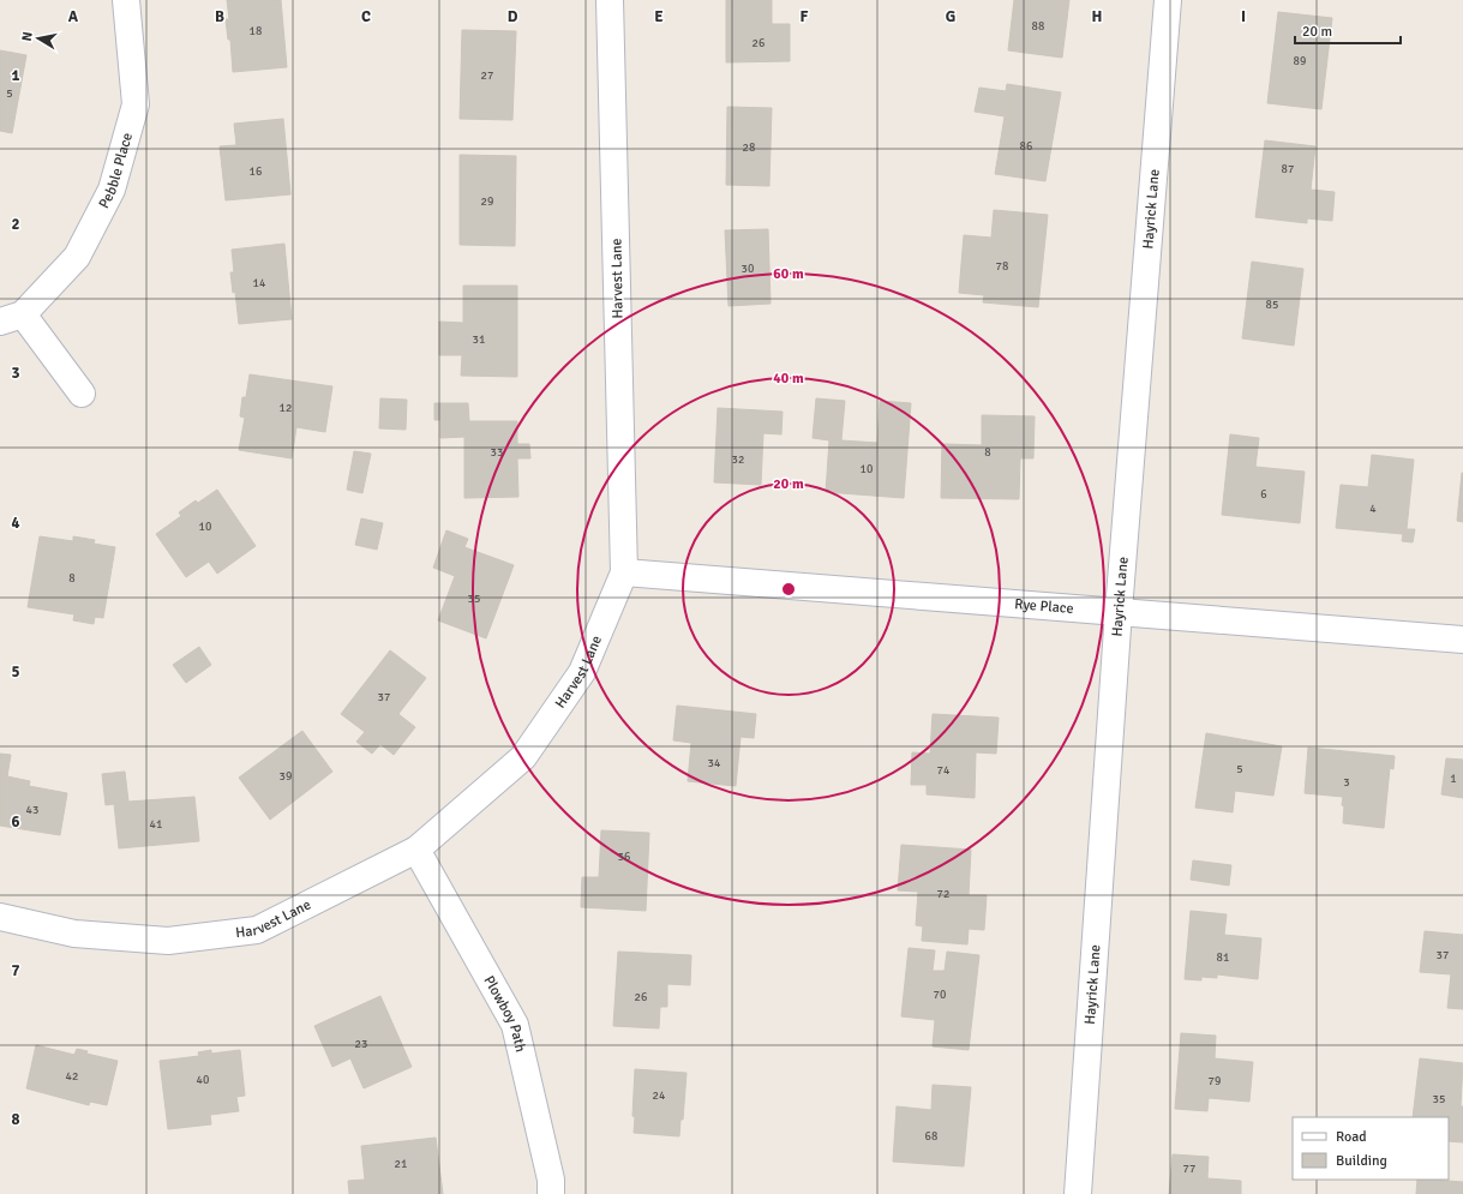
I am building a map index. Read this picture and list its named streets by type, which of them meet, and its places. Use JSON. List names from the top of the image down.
{
  "streets": {
    "street": [
      "Pebble Place",
      "Hayrick Lane",
      "Harvest Lane",
      "Rye Place",
      "Plowboy Path"
    ]
  },
  "crossings": [
    ["Hayrick Lane", "Rye Place"],
    ["Harvest Lane", "Rye Place"],
    ["Harvest Lane", "Plowboy Path"]
  ],
  "house_numbers": [
    "88",
    "18",
    "26",
    "89",
    "27",
    "5",
    "86",
    "28",
    "87",
    "16",
    "29",
    "78",
    "30",
    "14",
    "85",
    "31",
    "12",
    "33",
    "8",
    "32",
    "10",
    "6",
    "4",
    "10",
    "8",
    "35",
    "37",
    "34",
    "5",
    "74",
    "39",
    "1",
    "3",
    "43",
    "41",
    "36",
    "72",
    "37",
    "81",
    "70",
    "26",
    "23",
    "42",
    "40",
    "79",
    "24",
    "35",
    "68",
    "21",
    "77"
  ],
  "legend": ["Road", "Building"],
  "scale_bar": "20 m",
  "north": "left",
  "grid": {
    "columns": [
      "A",
      "B",
      "C",
      "D",
      "E",
      "F",
      "G",
      "H",
      "I"
    ],
    "rows": [
      "1",
      "2",
      "3",
      "4",
      "5",
      "6",
      "7",
      "8"
    ]
  },
  "rings": ["60 m", "40 m", "20 m"]
}
